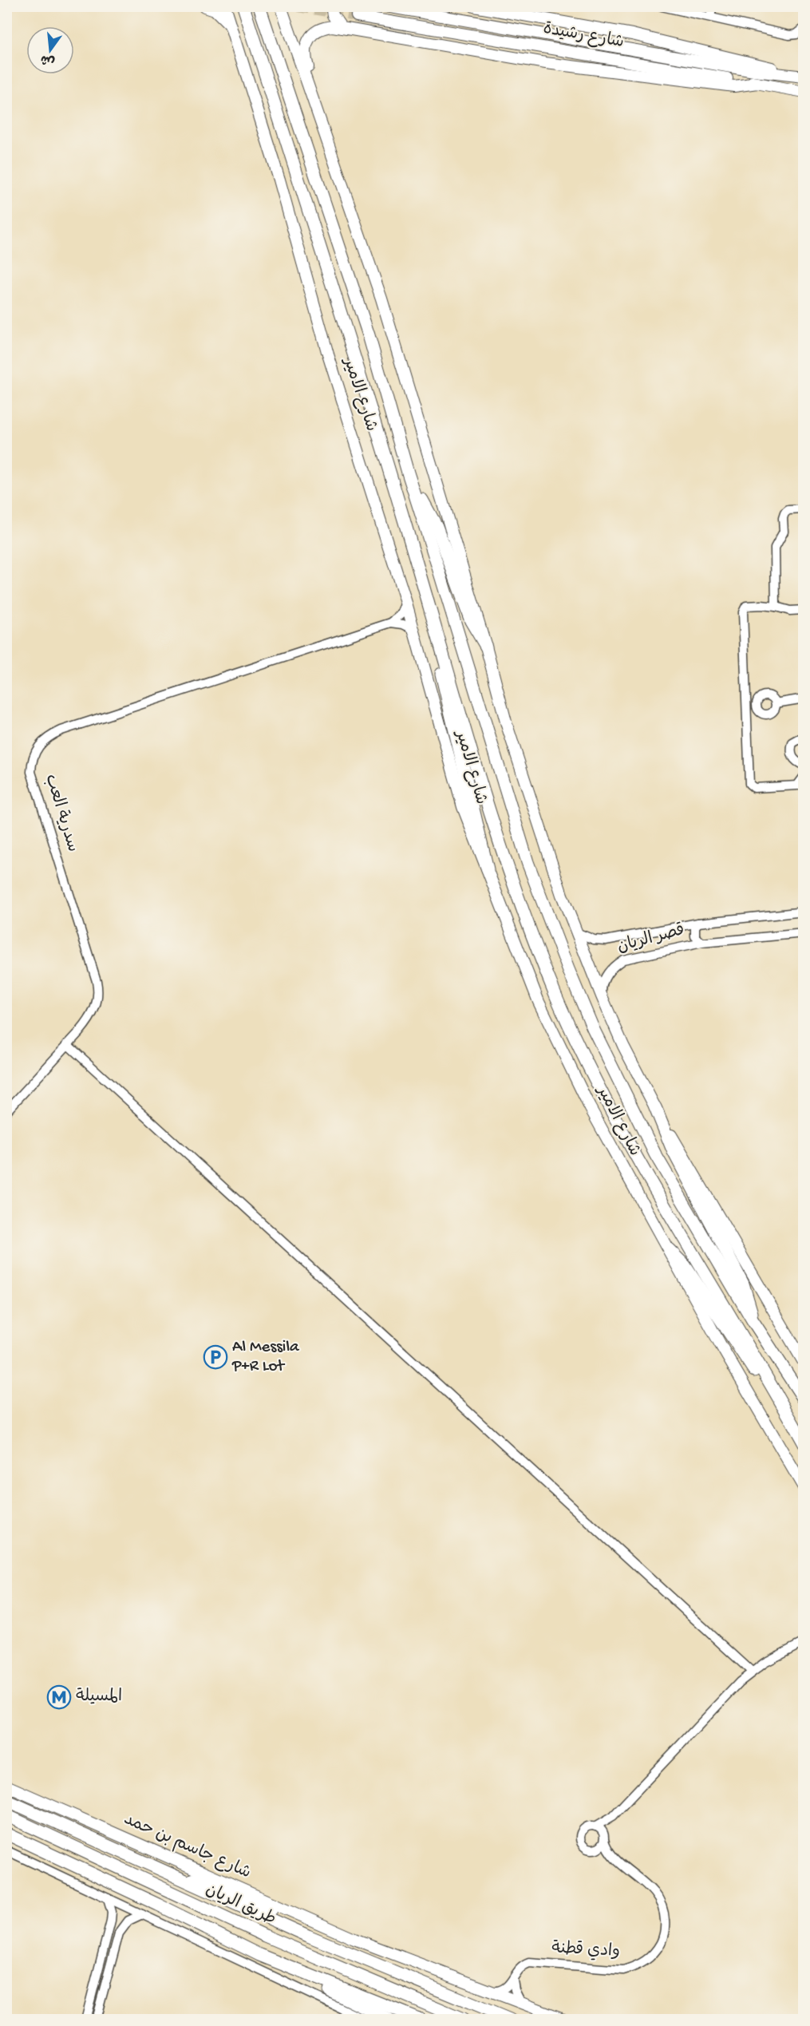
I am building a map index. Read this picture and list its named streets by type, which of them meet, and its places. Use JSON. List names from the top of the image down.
{
  "streets": {
    "highway": ["شارع الامير", "طريق الريان"],
    "main road": ["شارع رشيدة", "شارع جاسم بن حمد"],
    "street": ["سدرية العب", "قصر الريان", "وادي قطنة"]
  },
  "places": {
    "parking": ["Al Messila P+R Lot"],
    "metro station": ["المسيلة"]
  },
  "north": "bottom"
}
